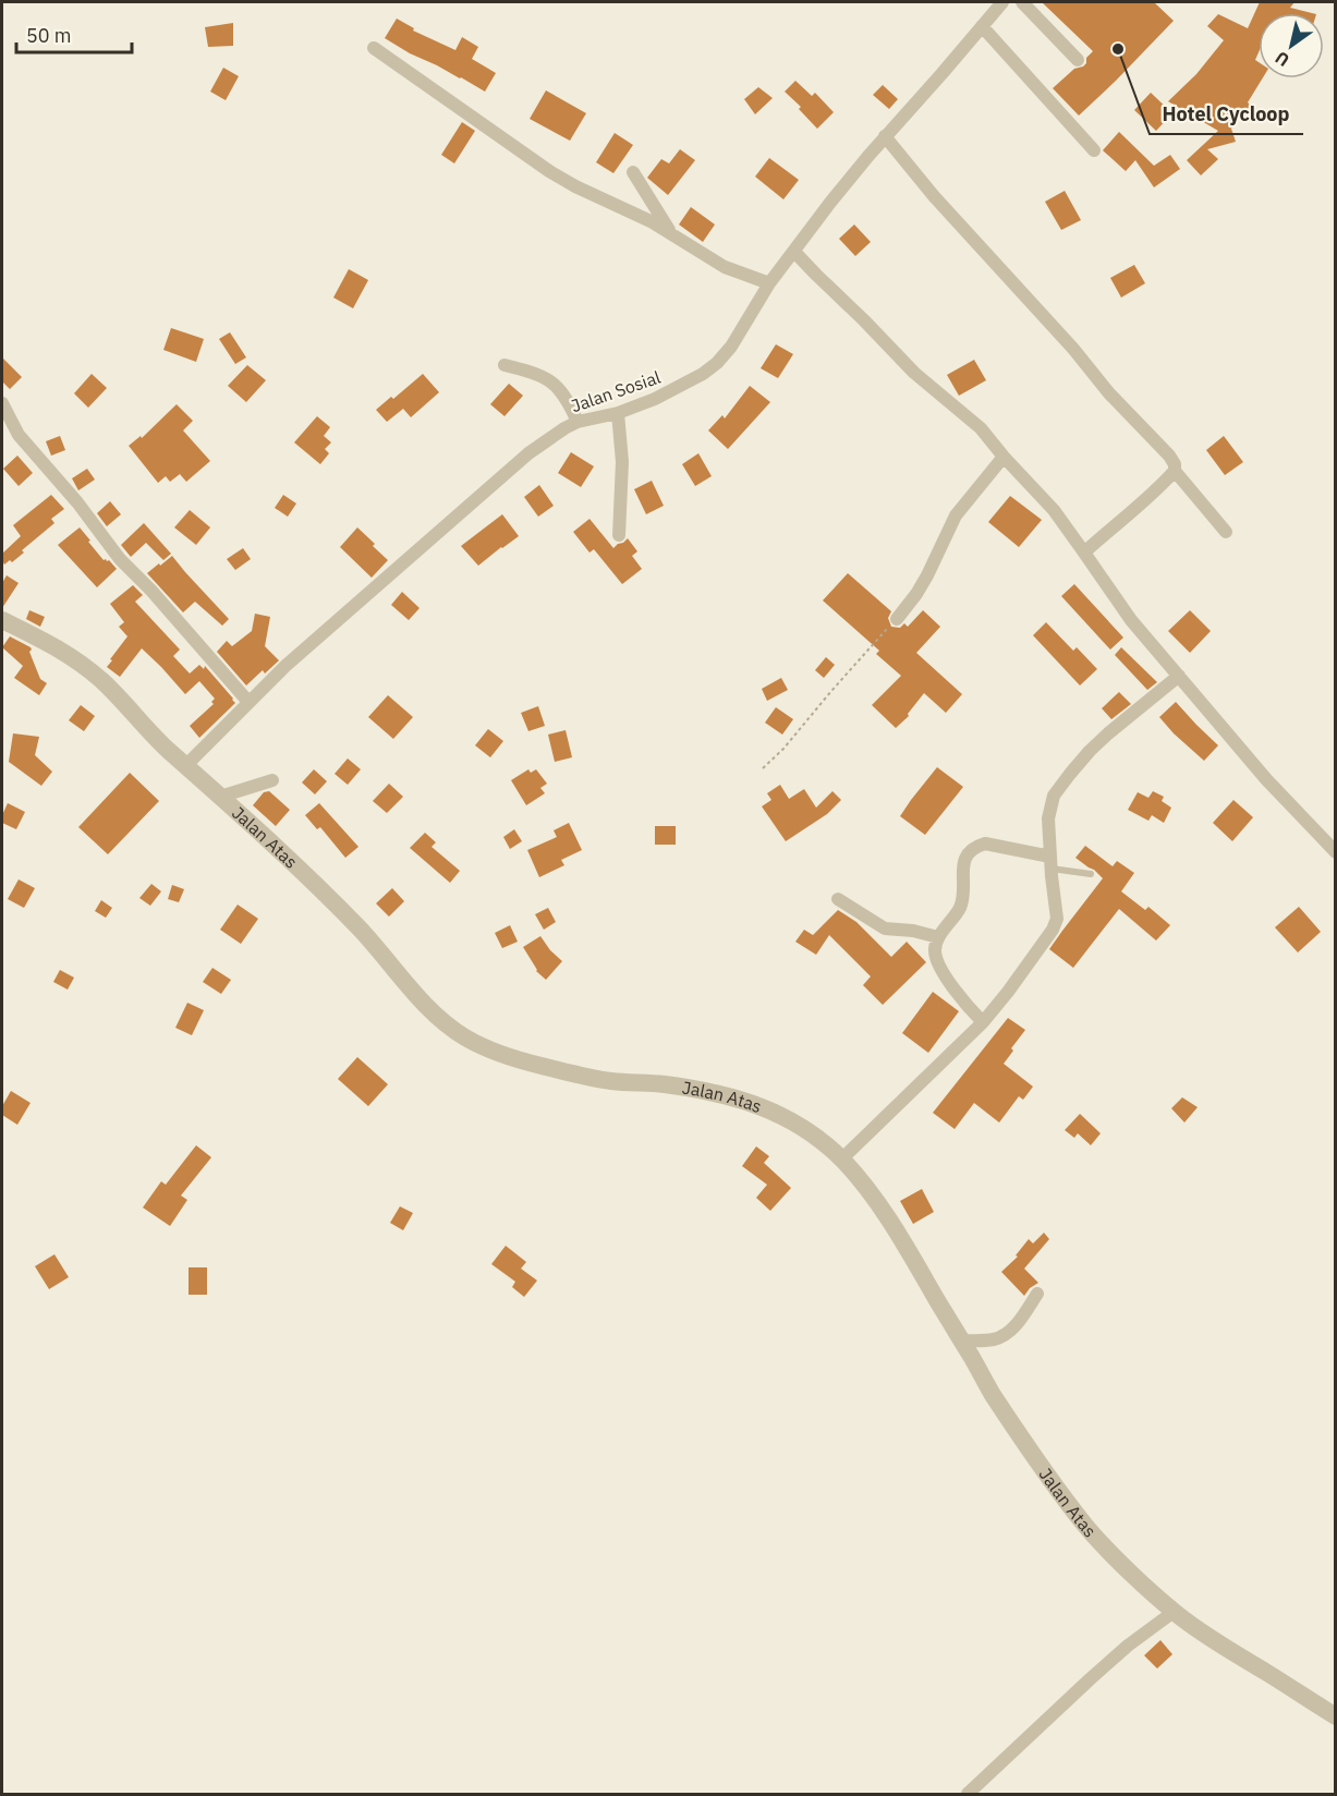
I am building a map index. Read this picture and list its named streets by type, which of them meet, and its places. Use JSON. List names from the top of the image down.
{
  "streets": {
    "street": ["Jalan Sosial", "Jalan Atas"]
  },
  "crossings": [
    ["Jalan Sosial", "Jalan Atas"]
  ],
  "places": ["Hotel Cycloop"],
  "scale_bar": "50 m",
  "north": "bottom left"
}
